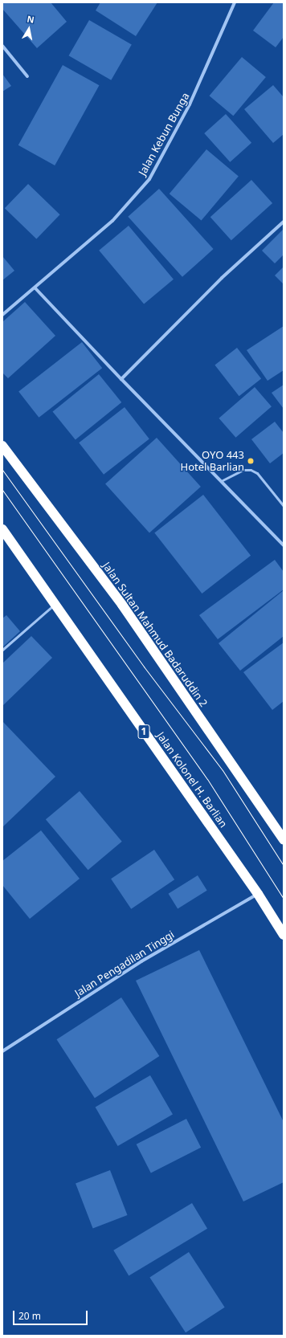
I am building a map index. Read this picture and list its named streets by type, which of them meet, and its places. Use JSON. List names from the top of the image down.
{
  "streets": {
    "highway": ["Jalan Sultan Mahmud Badaruddin 2", "1", "Jalan Kolonel H. Barlian"],
    "street": ["Jalan Kebun Bunga", "Jalan Pengadilan Tinggi"]
  },
  "crossings": [
    ["Jalan Kolonel H. Barlian", "Jalan Pengadilan Tinggi"]
  ],
  "places": ["OYO 443 Hotel Barlian"],
  "scale_bar": "20 m",
  "north": "top"
}
